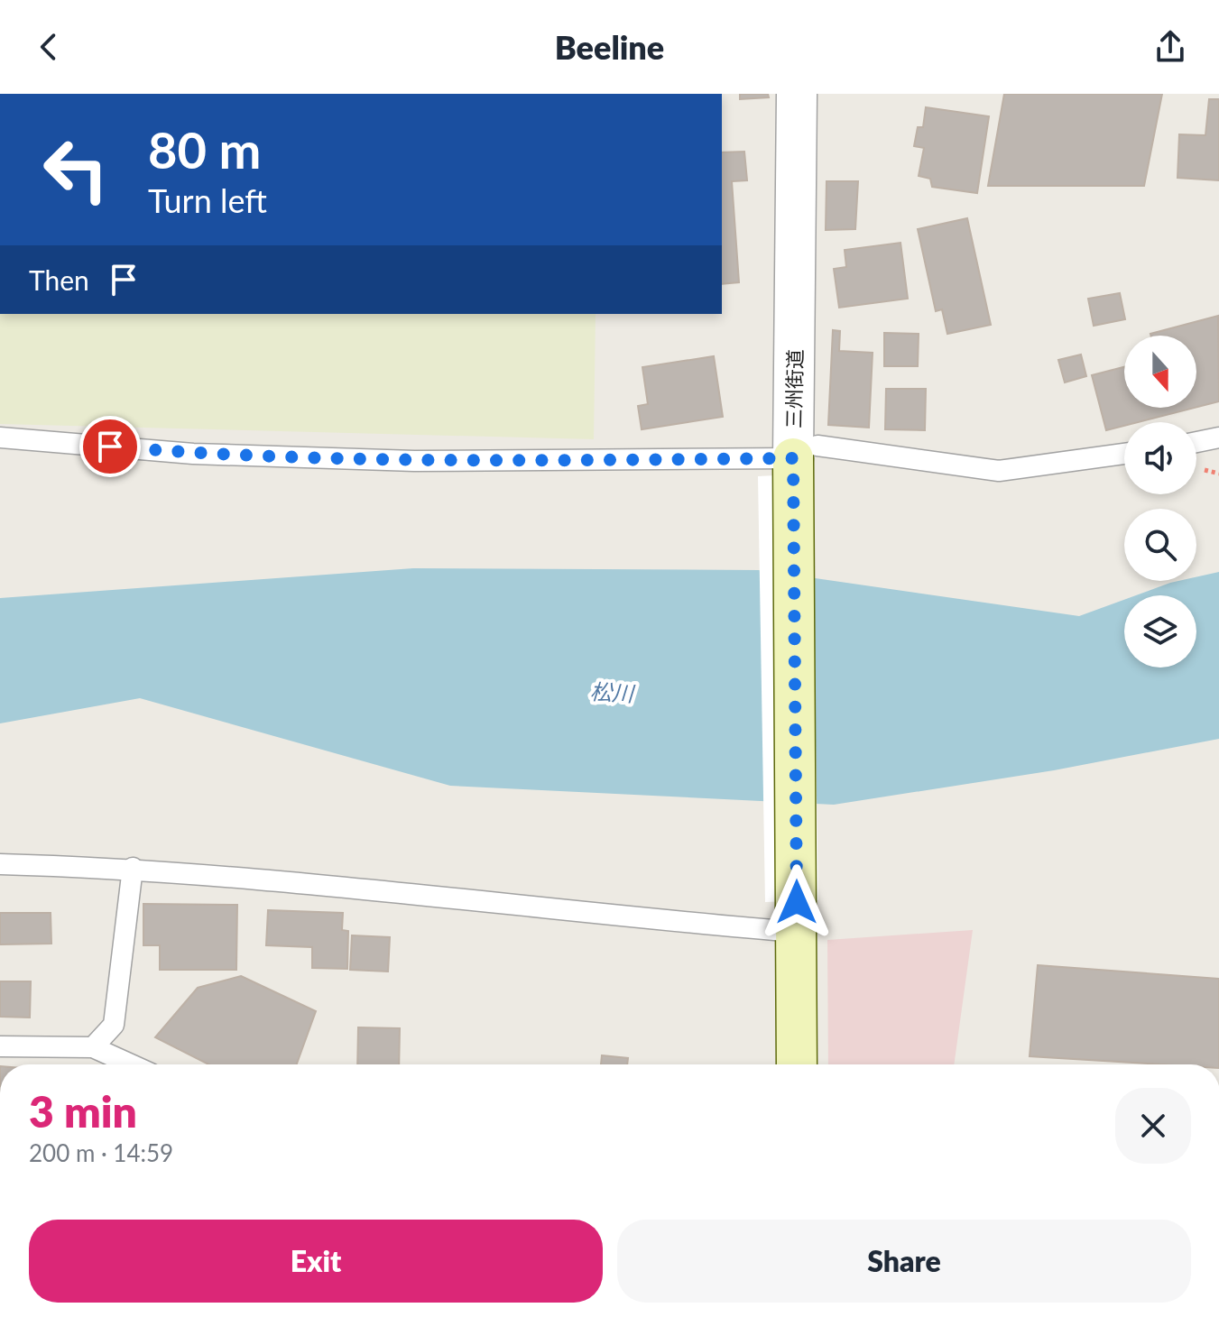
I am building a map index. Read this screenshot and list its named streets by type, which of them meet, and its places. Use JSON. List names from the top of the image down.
{
  "streets": {
    "street": ["三州街道"]
  },
  "water": ["松川"],
  "north": "bottom",
  "page": {
    "header": "Beeline",
    "turn": ["80 m", "Turn left"],
    "then": "Then",
    "heading": ["3 min", "200 m · 14:59"],
    "buttons": ["Exit", "Share"]
  }
}
